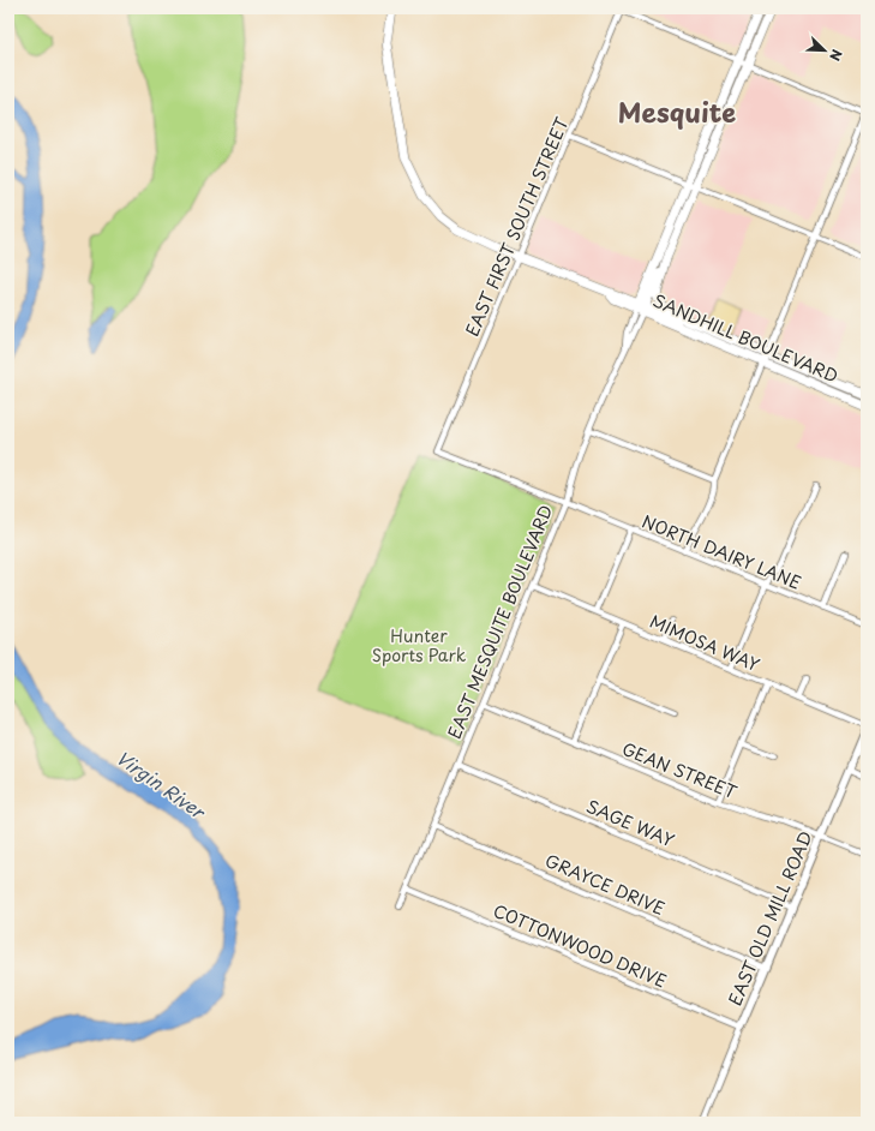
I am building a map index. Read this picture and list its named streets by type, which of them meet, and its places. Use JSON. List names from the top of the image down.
{
  "streets": {
    "main road": ["SANDHILL BOULEVARD", "EAST MESQUITE BOULEVARD"],
    "street": [
      "EAST FIRST SOUTH STREET",
      "NORTH DAIRY LANE",
      "MIMOSA WAY",
      "GEAN STREET",
      "SAGE WAY",
      "GRAYCE DRIVE",
      "EAST OLD MILL ROAD",
      "COTTONWOOD DRIVE"
    ]
  },
  "crossings": [
    ["EAST FIRST SOUTH STREET", "NORTH DAIRY LANE"],
    ["SANDHILL BOULEVARD", "EAST MESQUITE BOULEVARD"],
    ["NORTH DAIRY LANE", "EAST MESQUITE BOULEVARD"],
    ["EAST MESQUITE BOULEVARD", "MIMOSA WAY"],
    ["EAST MESQUITE BOULEVARD", "GEAN STREET"],
    ["EAST MESQUITE BOULEVARD", "SAGE WAY"],
    ["EAST MESQUITE BOULEVARD", "GRAYCE DRIVE"],
    ["EAST MESQUITE BOULEVARD", "COTTONWOOD DRIVE"],
    ["MIMOSA WAY", "EAST OLD MILL ROAD"],
    ["GEAN STREET", "EAST OLD MILL ROAD"],
    ["SAGE WAY", "EAST OLD MILL ROAD"],
    ["GRAYCE DRIVE", "EAST OLD MILL ROAD"],
    ["EAST OLD MILL ROAD", "COTTONWOOD DRIVE"]
  ],
  "districts": ["Mesquite"],
  "water": ["Virgin River"],
  "parks": ["Hunter Sports Park"],
  "north": "bottom right"
}
